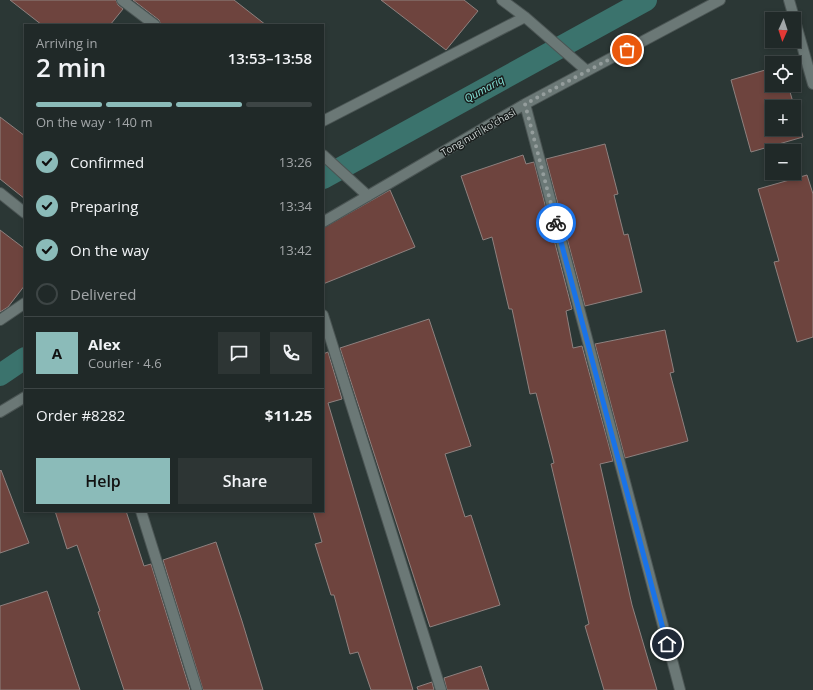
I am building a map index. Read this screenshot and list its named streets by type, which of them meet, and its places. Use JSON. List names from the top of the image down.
{
  "streets": {
    "street": ["Tong nuri ko'chasi"]
  },
  "water": ["Qumariq"],
  "north": "bottom",
  "page": {
    "map_buttons": ["+", "−"],
    "heading": ["2 min", "Arriving in", "13:53–13:58"],
    "panel": [
      "Alex",
      "Courier · 4.6",
      "Order #8282",
      "$11.25"
    ],
    "bar": "On the way · 140 m",
    "list": [
      ["Confirmed", "13:26"],
      ["Preparing", "13:34"],
      ["On the way", "13:42"],
      "Delivered"
    ],
    "round": "A",
    "buttons": ["Help", "Share"]
  }
}
